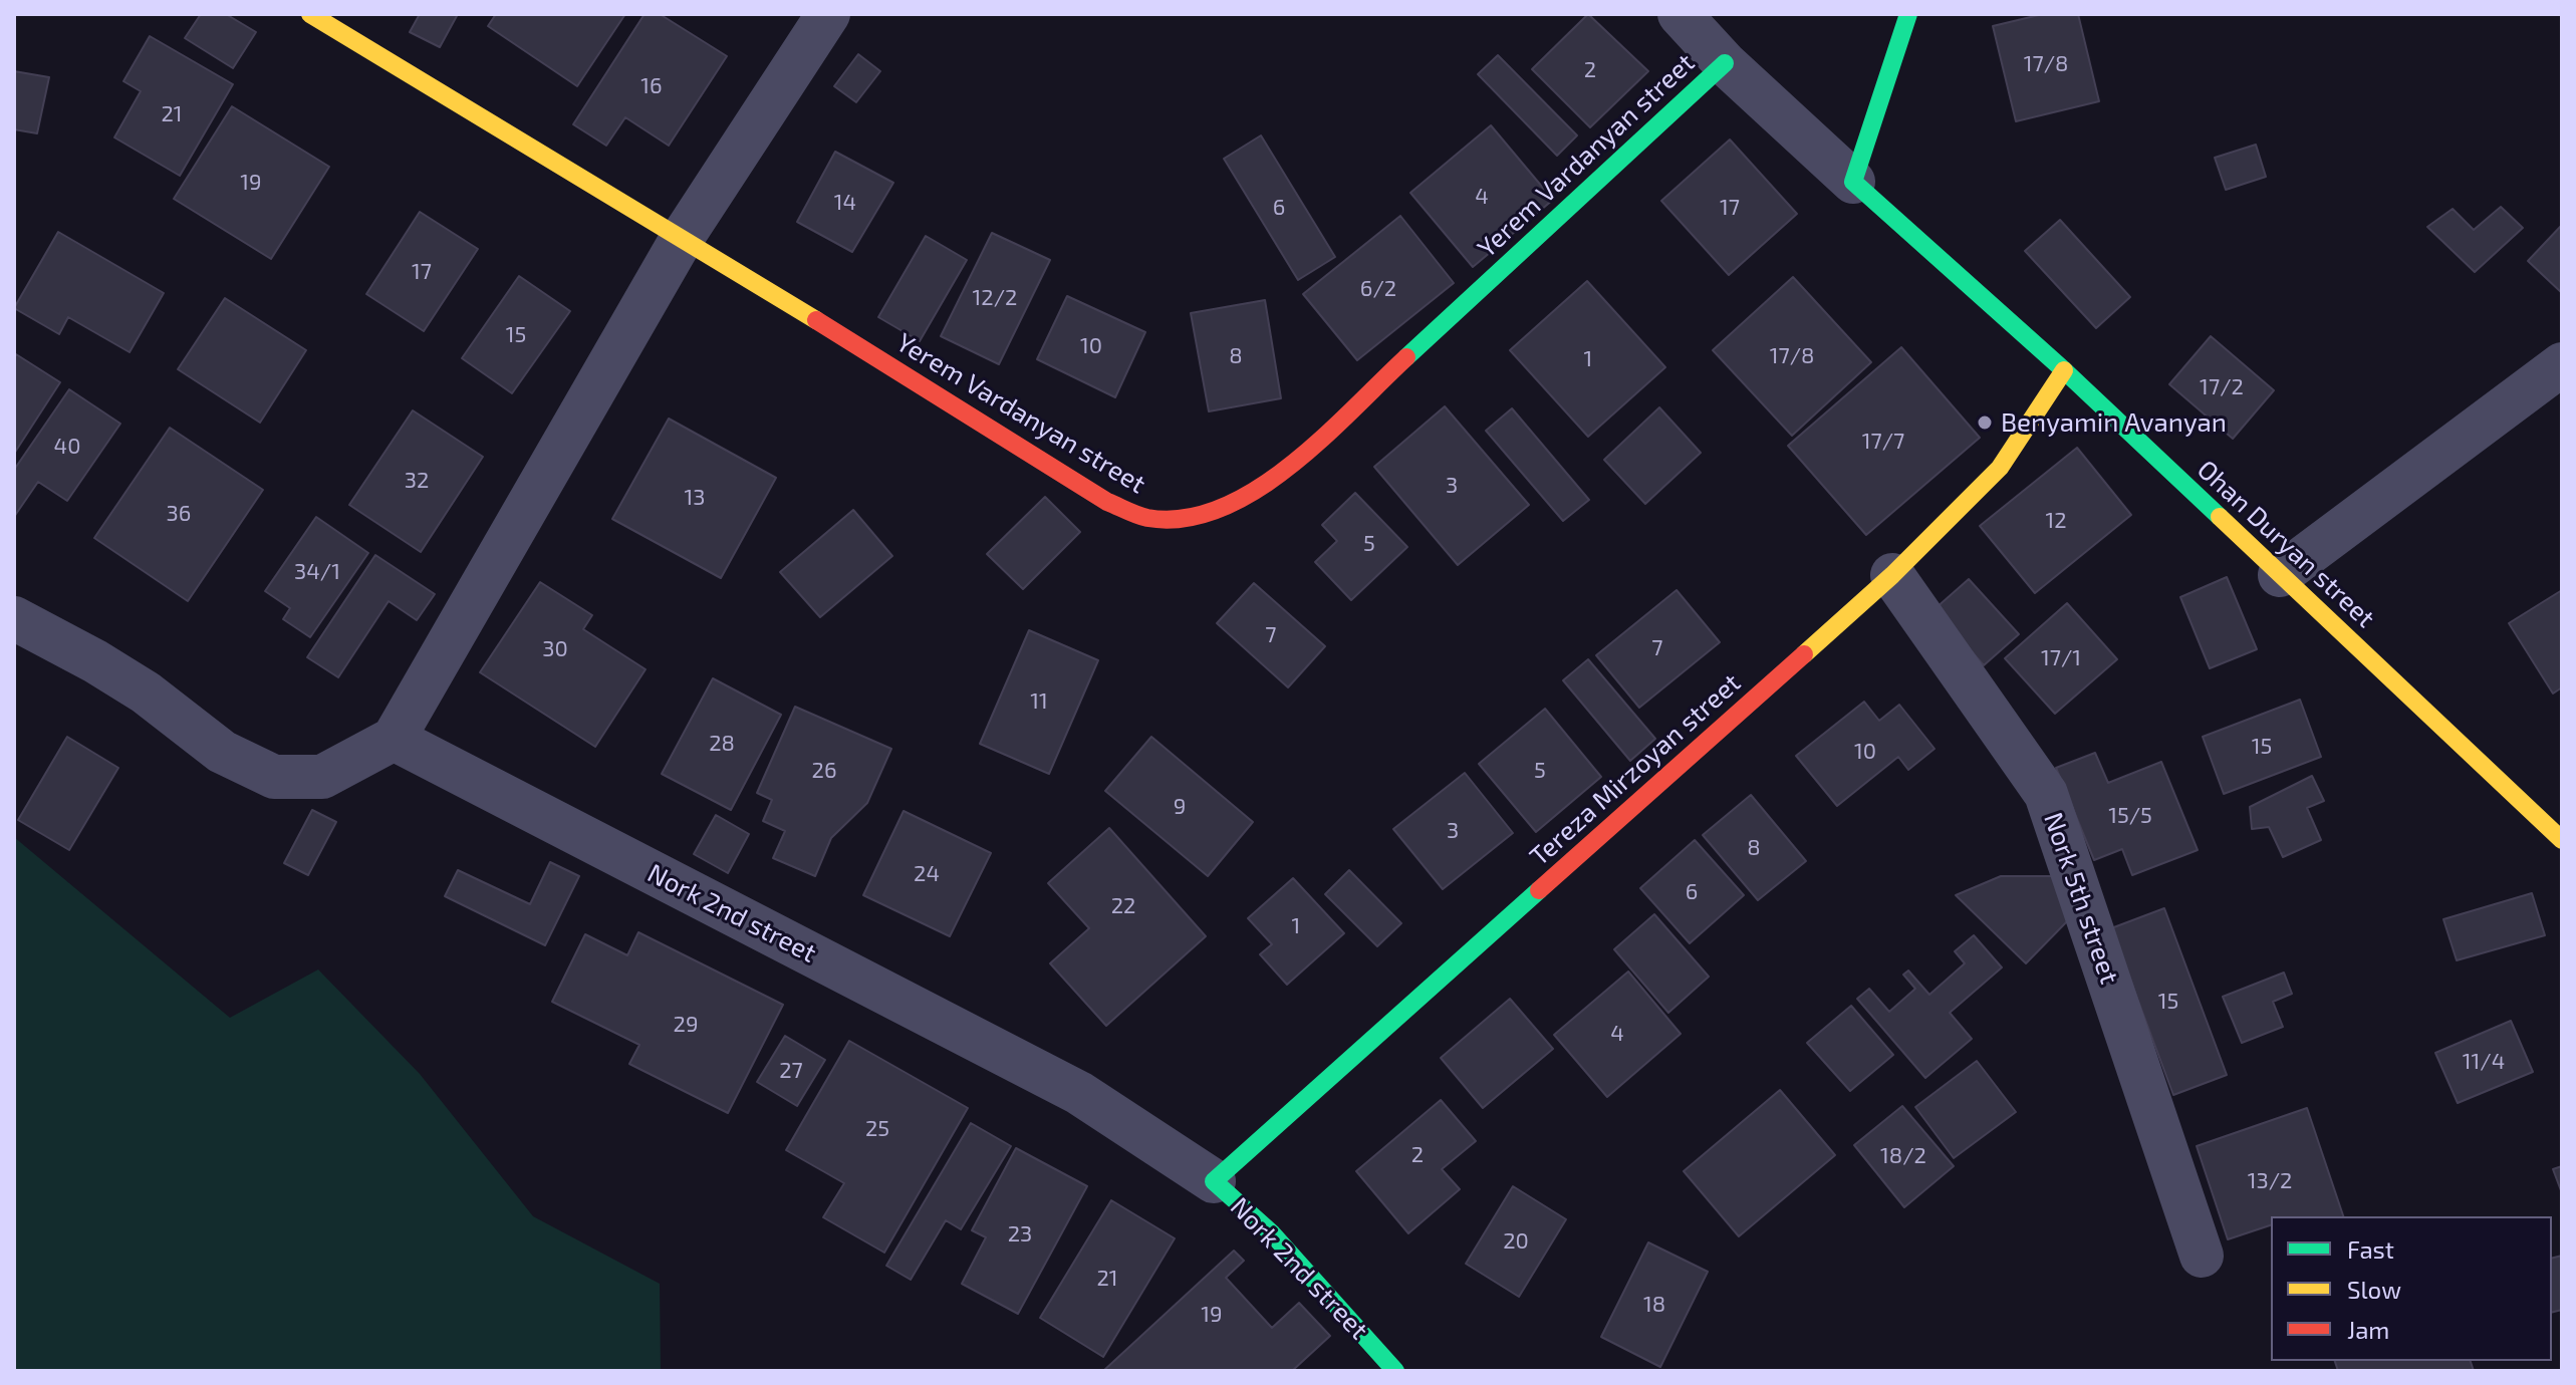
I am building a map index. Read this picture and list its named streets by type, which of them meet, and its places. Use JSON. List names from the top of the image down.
{
  "streets": {
    "street": [
      "Yerem Vardanyan street",
      "Ohan Duryan street",
      "Tereza Mirzoyan street",
      "Nork 5th street",
      "Nork 2nd street"
    ]
  },
  "crossings": [
    ["Ohan Duryan street", "Tereza Mirzoyan street"],
    ["Tereza Mirzoyan street", "Nork 5th street"],
    ["Tereza Mirzoyan street", "Nork 2nd street"]
  ],
  "places": ["Benyamin Avanyan"],
  "house_numbers": [
    "17/8",
    "2",
    "16",
    "21",
    "19",
    "4",
    "14",
    "6",
    "17",
    "17",
    "6/2",
    "12/2",
    "15",
    "10",
    "8",
    "17/8",
    "1",
    "17/2",
    "17/7",
    "40",
    "32",
    "3",
    "13",
    "36",
    "12",
    "5",
    "34/1",
    "7",
    "7",
    "30",
    "17/1",
    "11",
    "28",
    "15",
    "10",
    "26",
    "5",
    "9",
    "15/5",
    "3",
    "8",
    "24",
    "6",
    "22",
    "1",
    "15",
    "29",
    "4",
    "11/4",
    "27",
    "25",
    "2",
    "18/2",
    "13/2",
    "23",
    "20",
    "21",
    "18",
    "19"
  ],
  "legend": ["Fast", "Slow", "Jam"]
}
